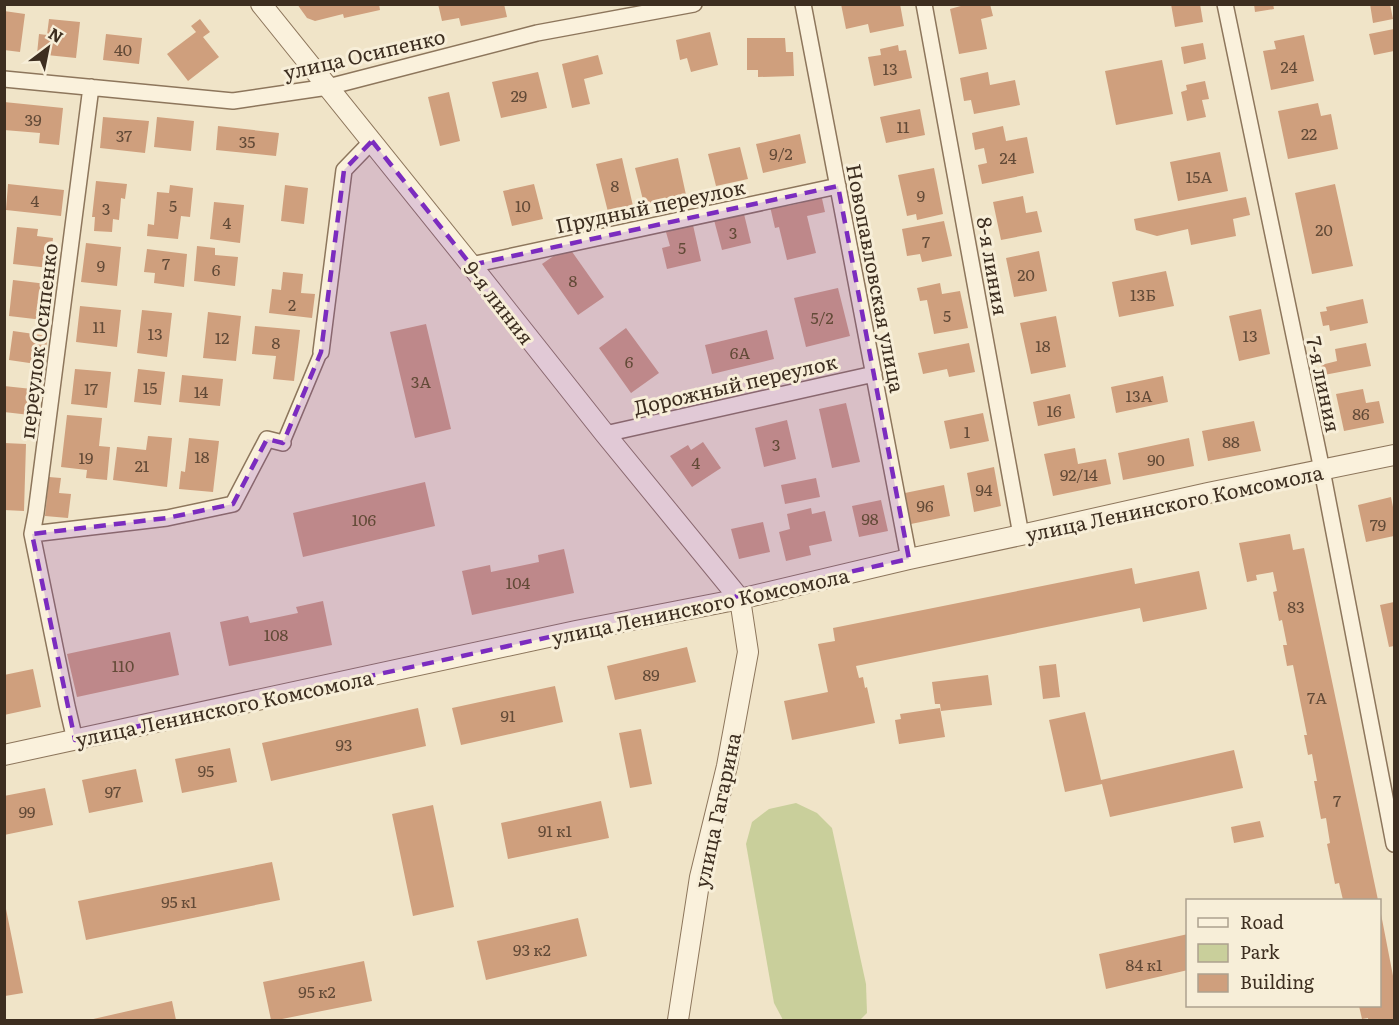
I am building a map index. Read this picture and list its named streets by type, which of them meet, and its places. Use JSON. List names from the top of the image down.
{
  "streets": {
    "street": [
      "улица Осипенко",
      "Прудный переулок",
      "8-я линия",
      "Новопавловская улица",
      "9-я линия",
      "переулок Осипенко",
      "Дорожный переулок",
      "7-я линия",
      "улица Ленинского Комсомола",
      "улица Гагарина"
    ]
  },
  "crossings": [
    ["улица Осипенко", "9-я линия"],
    ["улица Осипенко", "переулок Осипенко"],
    ["Прудный переулок", "Новопавловская улица"],
    ["Прудный переулок", "9-я линия"],
    ["8-я линия", "улица Ленинского Комсомола"],
    ["Новопавловская улица", "Дорожный переулок"],
    ["Новопавловская улица", "улица Ленинского Комсомола"],
    ["9-я линия", "Дорожный переулок"],
    ["9-я линия", "улица Ленинского Комсомола"],
    ["9-я линия", "улица Гагарина"],
    ["переулок Осипенко", "улица Ленинского Комсомола"],
    ["7-я линия", "улица Ленинского Комсомола"],
    ["улица Ленинского Комсомола", "улица Гагарина"]
  ],
  "house_numbers": [
    "40",
    "24",
    "13",
    "29",
    "39",
    "11",
    "22",
    "37",
    "35",
    "9/2",
    "24",
    "15А",
    "8",
    "9",
    "4",
    "5",
    "10",
    "3",
    "4",
    "20",
    "3",
    "7",
    "5",
    "7",
    "9",
    "6",
    "20",
    "8",
    "13Б",
    "2",
    "5",
    "5/2",
    "11",
    "13",
    "13",
    "12",
    "8",
    "18",
    "6А",
    "6",
    "3А",
    "15",
    "17",
    "14",
    "13А",
    "16",
    "86",
    "1",
    "88",
    "3",
    "18",
    "19",
    "90",
    "4",
    "21",
    "92/14",
    "94",
    "96",
    "98",
    "106",
    "79",
    "104",
    "83",
    "108",
    "110",
    "89",
    "7А",
    "91",
    "93",
    "95",
    "97",
    "7",
    "99",
    "91 к1",
    "95 к1",
    "93 к2",
    "84 к1",
    "95 к2"
  ],
  "legend": ["Road", "Park", "Building"],
  "north": "top right"
}
